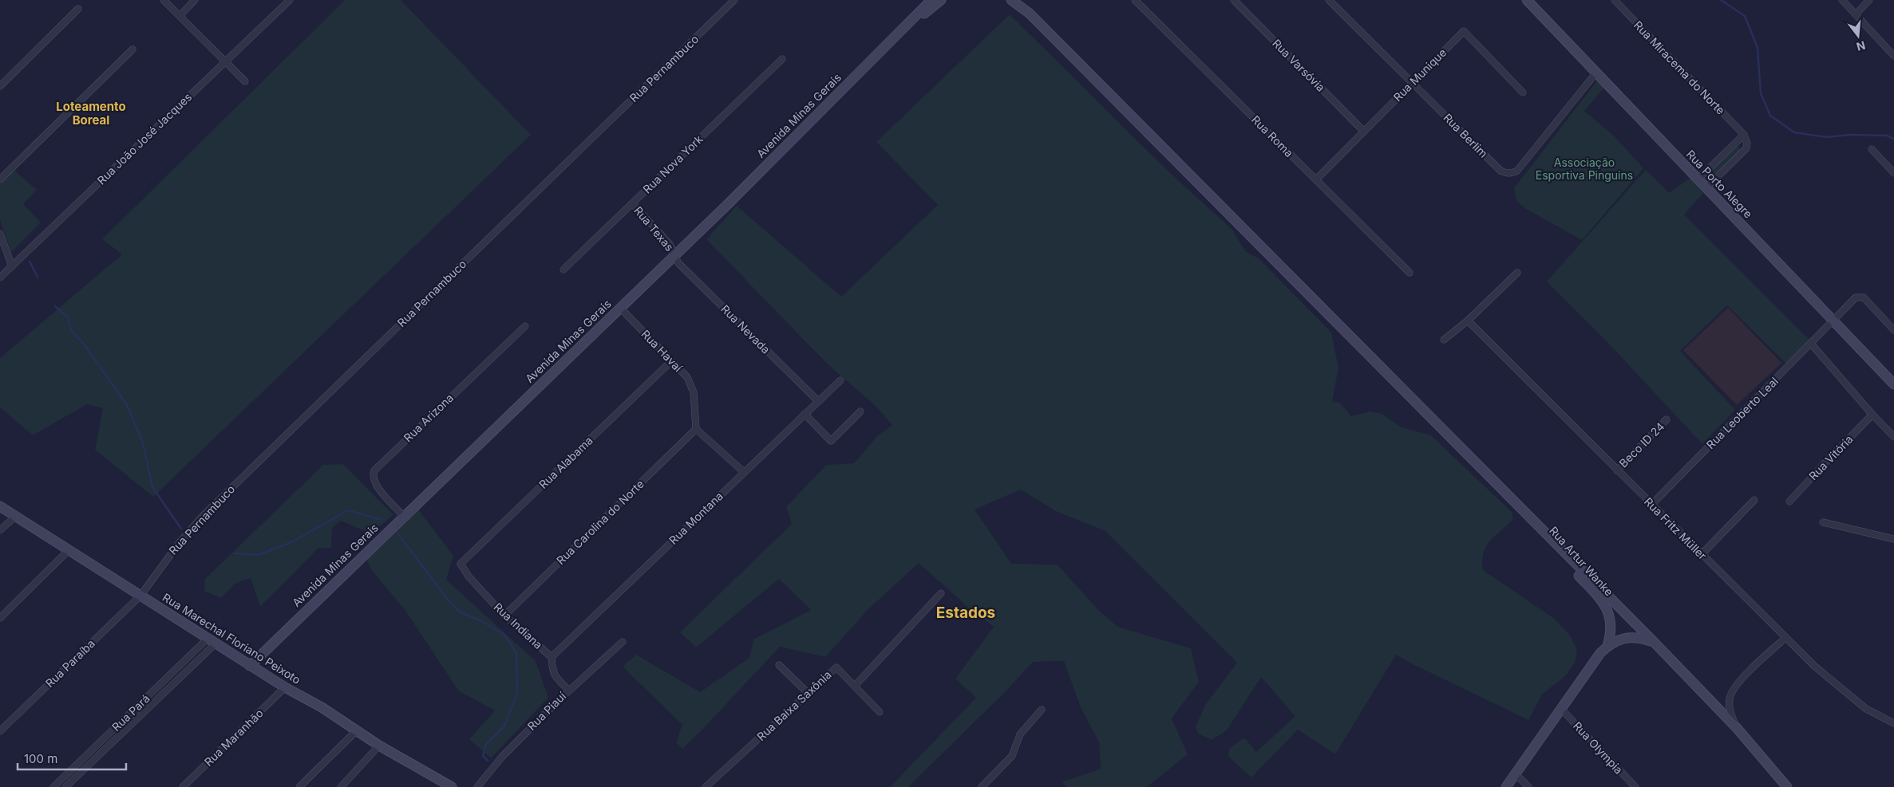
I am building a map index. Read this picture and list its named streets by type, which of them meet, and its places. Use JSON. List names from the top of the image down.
{
  "streets": {
    "street": [
      "Rua Varsóvia",
      "Rua Miracema do Norte",
      "Rua Pernambuco",
      "Rua Munique",
      "Avenida Minas Gerais",
      "Rua Berlim",
      "Rua Roma",
      "Rua João José Jacques",
      "Rua Nova York",
      "Rua Porto Alegre",
      "Rua Texas",
      "Rua Nevada",
      "Rua Havaí",
      "Rua Leoberto Leal",
      "Rua Arizona",
      "Beco ID 24",
      "Rua Vitória",
      "Rua Alabama",
      "Rua Montana",
      "Rua Carolina do Norte",
      "Rua Fritz Müller",
      "Rua Artur Wanke",
      "Rua Indiana",
      "Rua Marechal Floriano Peixoto",
      "Rua Paraíba",
      "Rua Baixa Saxônia",
      "Rua Piauí",
      "Rua Pará",
      "Rua Maranhão",
      "Rua Olympia"
    ]
  },
  "crossings": [
    ["Rua Varsóvia", "Rua Munique"],
    ["Rua Pernambuco", "Rua Marechal Floriano Peixoto"],
    ["Rua Pernambuco", "Rua Paraíba"],
    ["Rua Munique", "Rua Berlim"],
    ["Rua Munique", "Rua Roma"],
    ["Avenida Minas Gerais", "Rua Texas"],
    ["Avenida Minas Gerais", "Rua Nevada"],
    ["Avenida Minas Gerais", "Rua Havaí"],
    ["Avenida Minas Gerais", "Rua Arizona"],
    ["Avenida Minas Gerais", "Rua Marechal Floriano Peixoto"],
    ["Rua Berlim", "Rua Porto Alegre"],
    ["Rua Nova York", "Rua Texas"],
    ["Rua Porto Alegre", "Rua Leoberto Leal"],
    ["Rua Texas", "Rua Nevada"],
    ["Rua Nevada", "Rua Montana"],
    ["Rua Havaí", "Rua Alabama"],
    ["Rua Havaí", "Rua Carolina do Norte"],
    ["Rua Leoberto Leal", "Rua Fritz Müller"],
    ["Beco ID 24", "Rua Fritz Müller"],
    ["Rua Alabama", "Rua Indiana"],
    ["Rua Montana", "Rua Indiana"],
    ["Rua Carolina do Norte", "Rua Indiana"],
    ["Rua Artur Wanke", "Rua Olympia"],
    ["Rua Indiana", "Rua Piauí"],
    ["Rua Marechal Floriano Peixoto", "Rua Paraíba"],
    ["Rua Marechal Floriano Peixoto", "Rua Pará"],
    ["Rua Marechal Floriano Peixoto", "Rua Maranhão"]
  ],
  "districts": ["Loteamento Boreal", "Estados"],
  "parks": ["Associação Esportiva Pinguins"],
  "scale_bar": "100 m",
  "north": "bottom"
}
